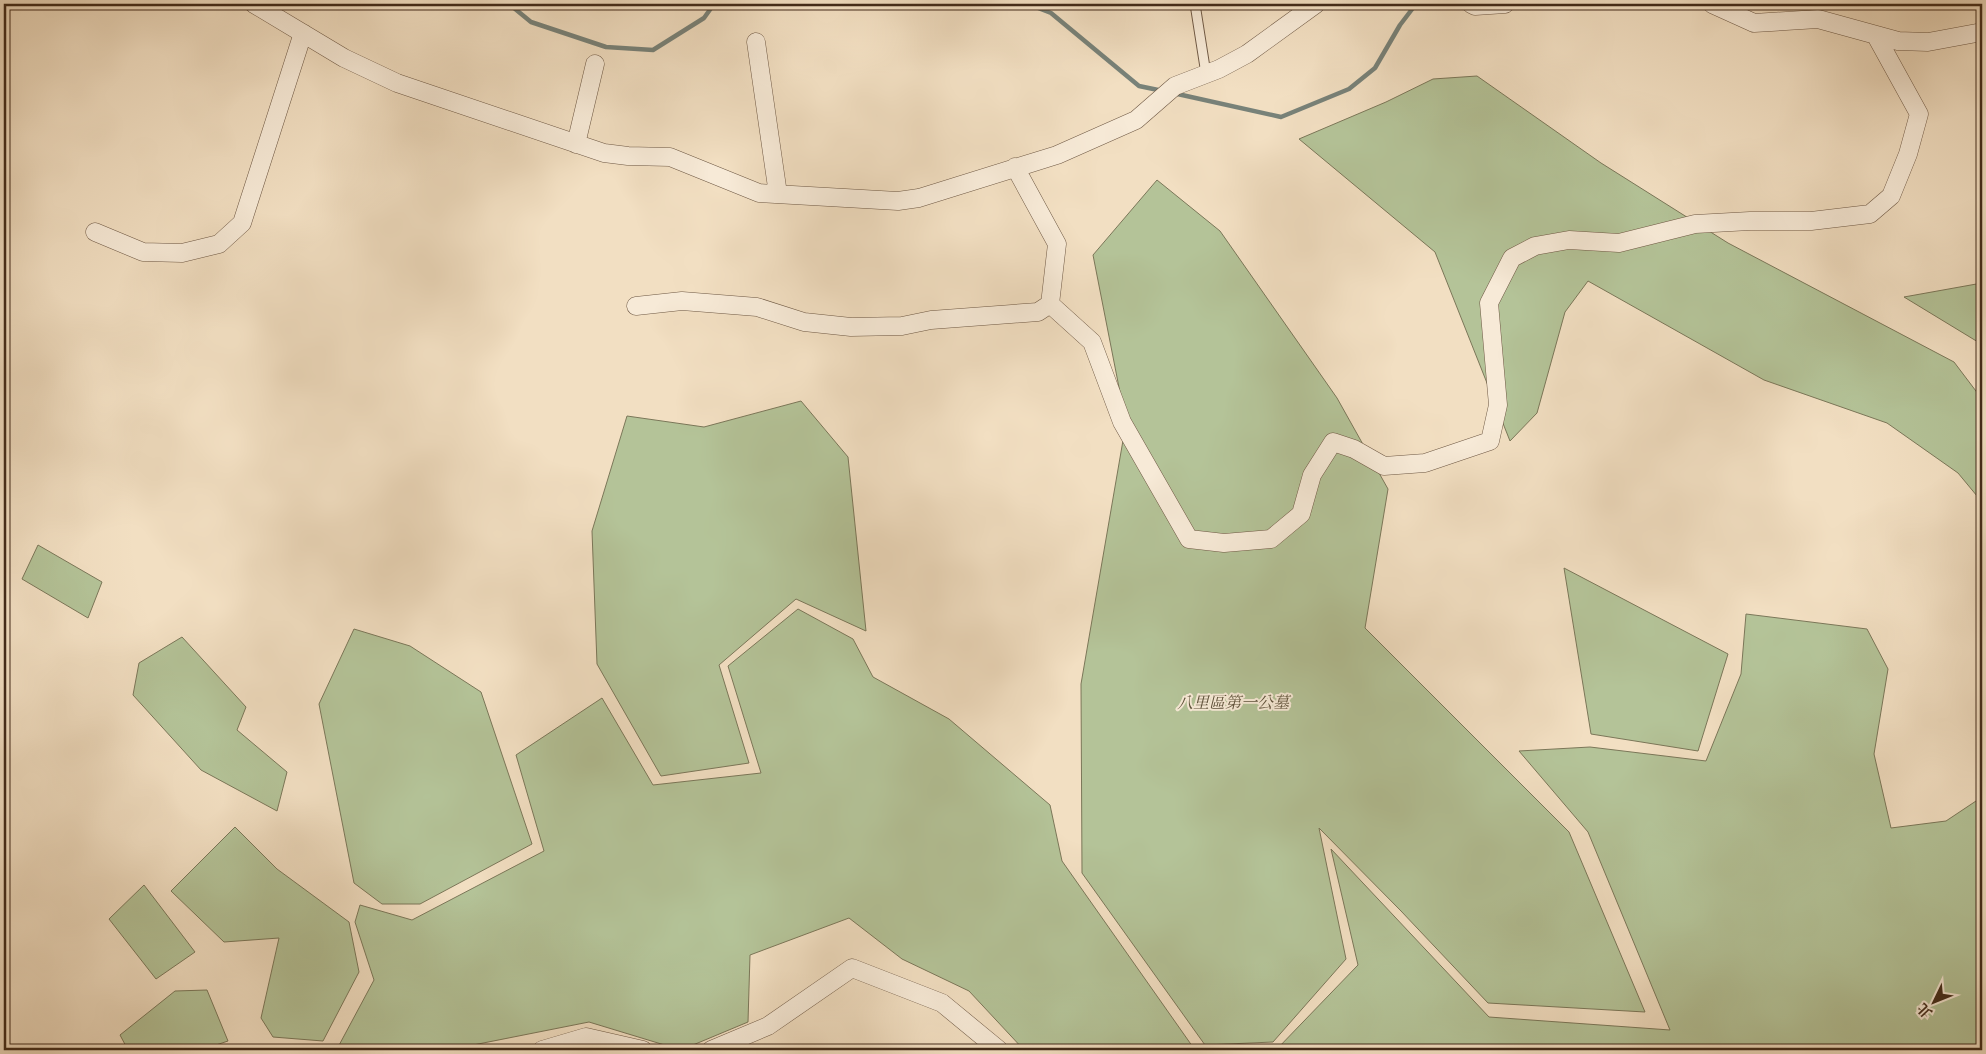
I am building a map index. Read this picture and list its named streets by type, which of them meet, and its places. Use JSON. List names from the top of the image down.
{
  "parks": ["八里區第一公墓"],
  "north": "bottom left"
}
